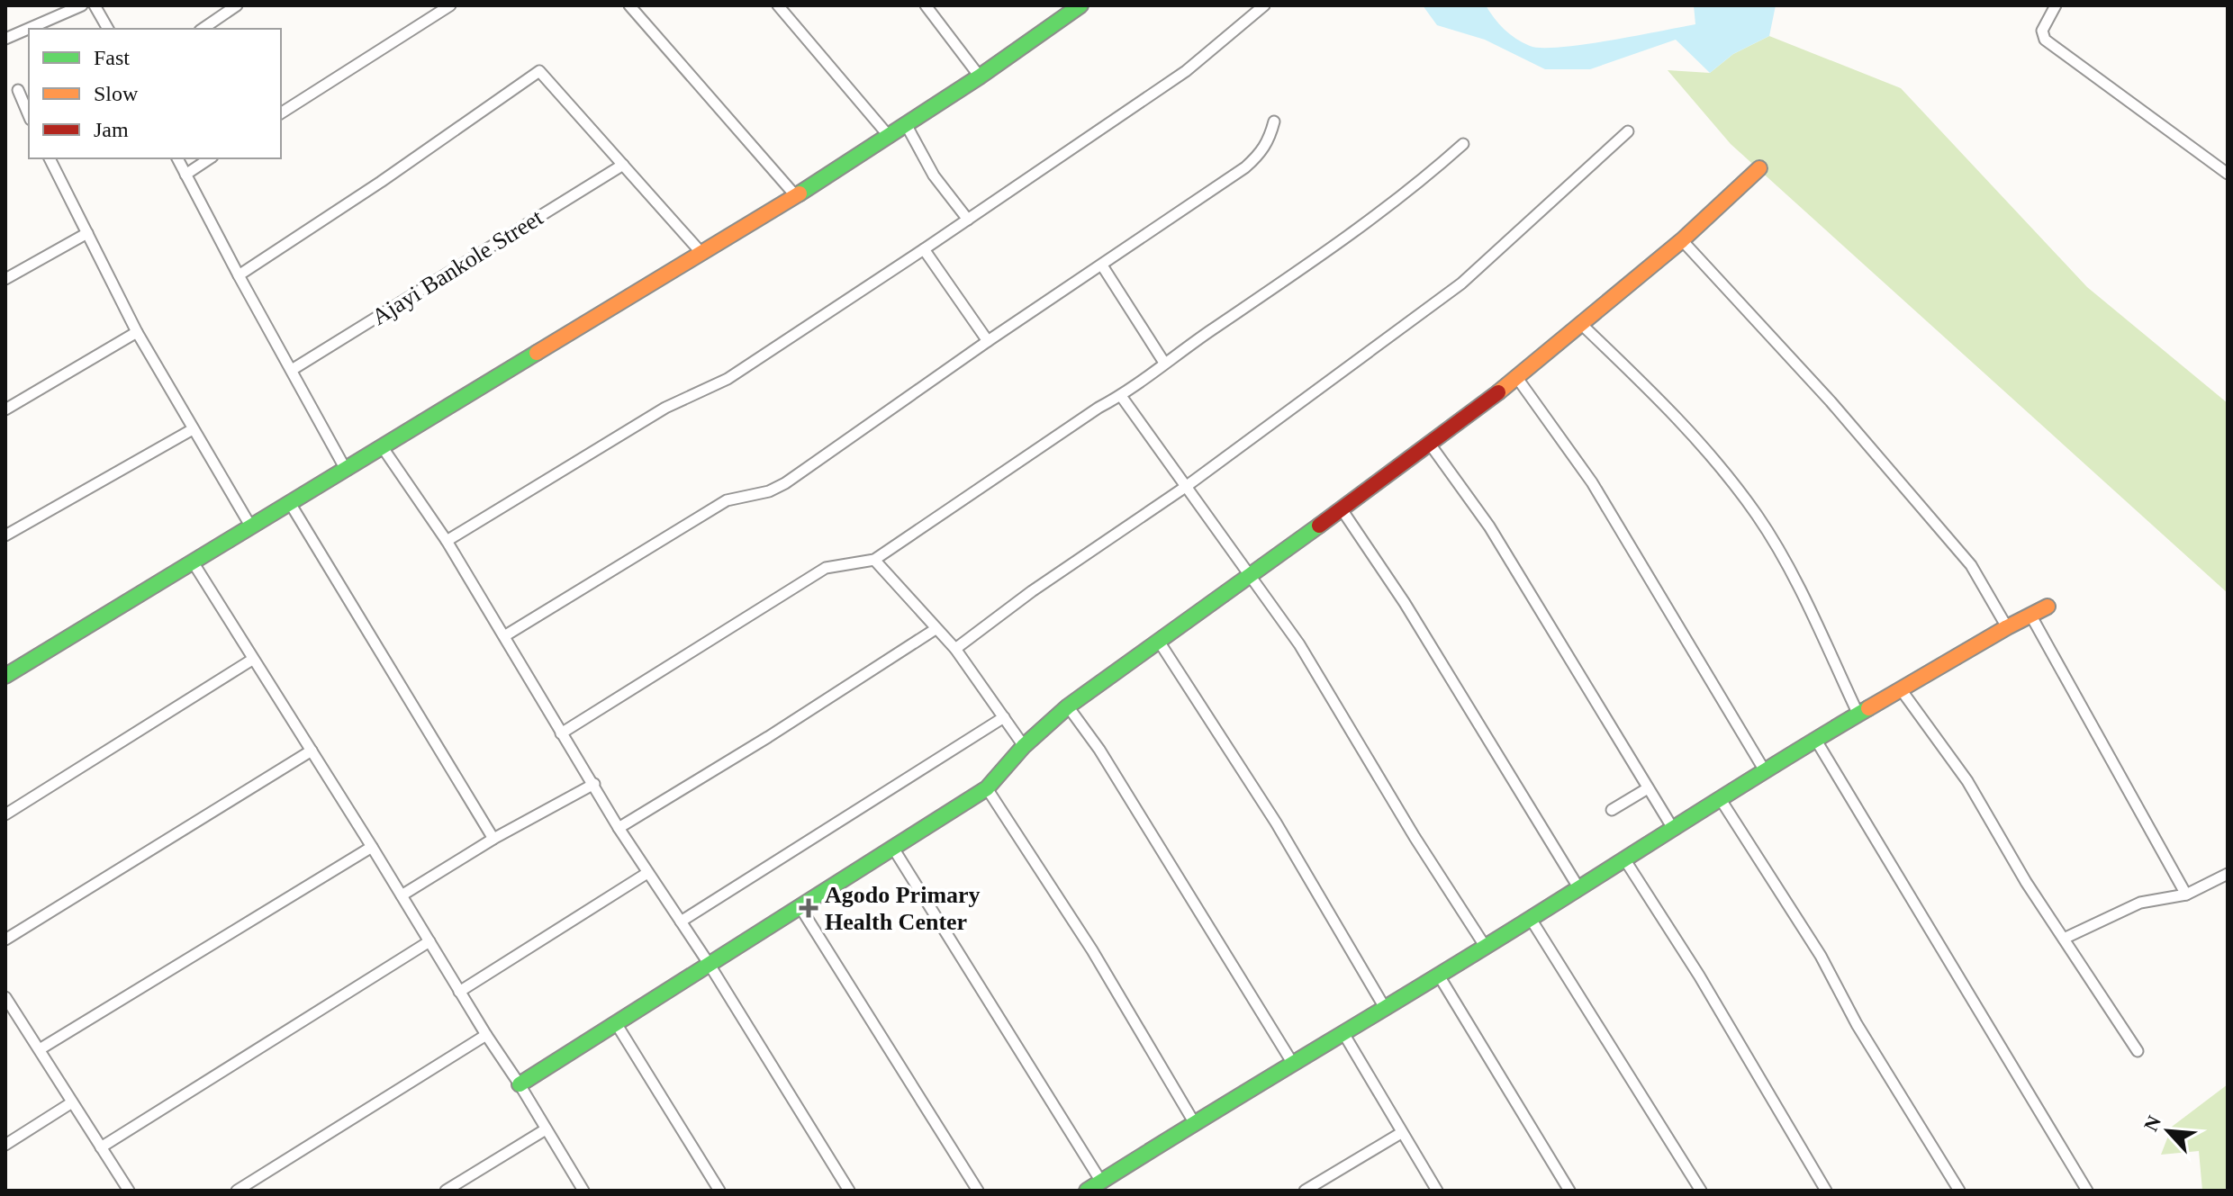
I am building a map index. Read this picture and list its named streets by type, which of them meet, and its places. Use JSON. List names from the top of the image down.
{
  "streets": {
    "street": ["Ajayi Bankole Street"]
  },
  "places": {
    "health": ["Agodo Primary Health Center"]
  },
  "legend": ["Fast", "Slow", "Jam"],
  "north": "top left"
}
